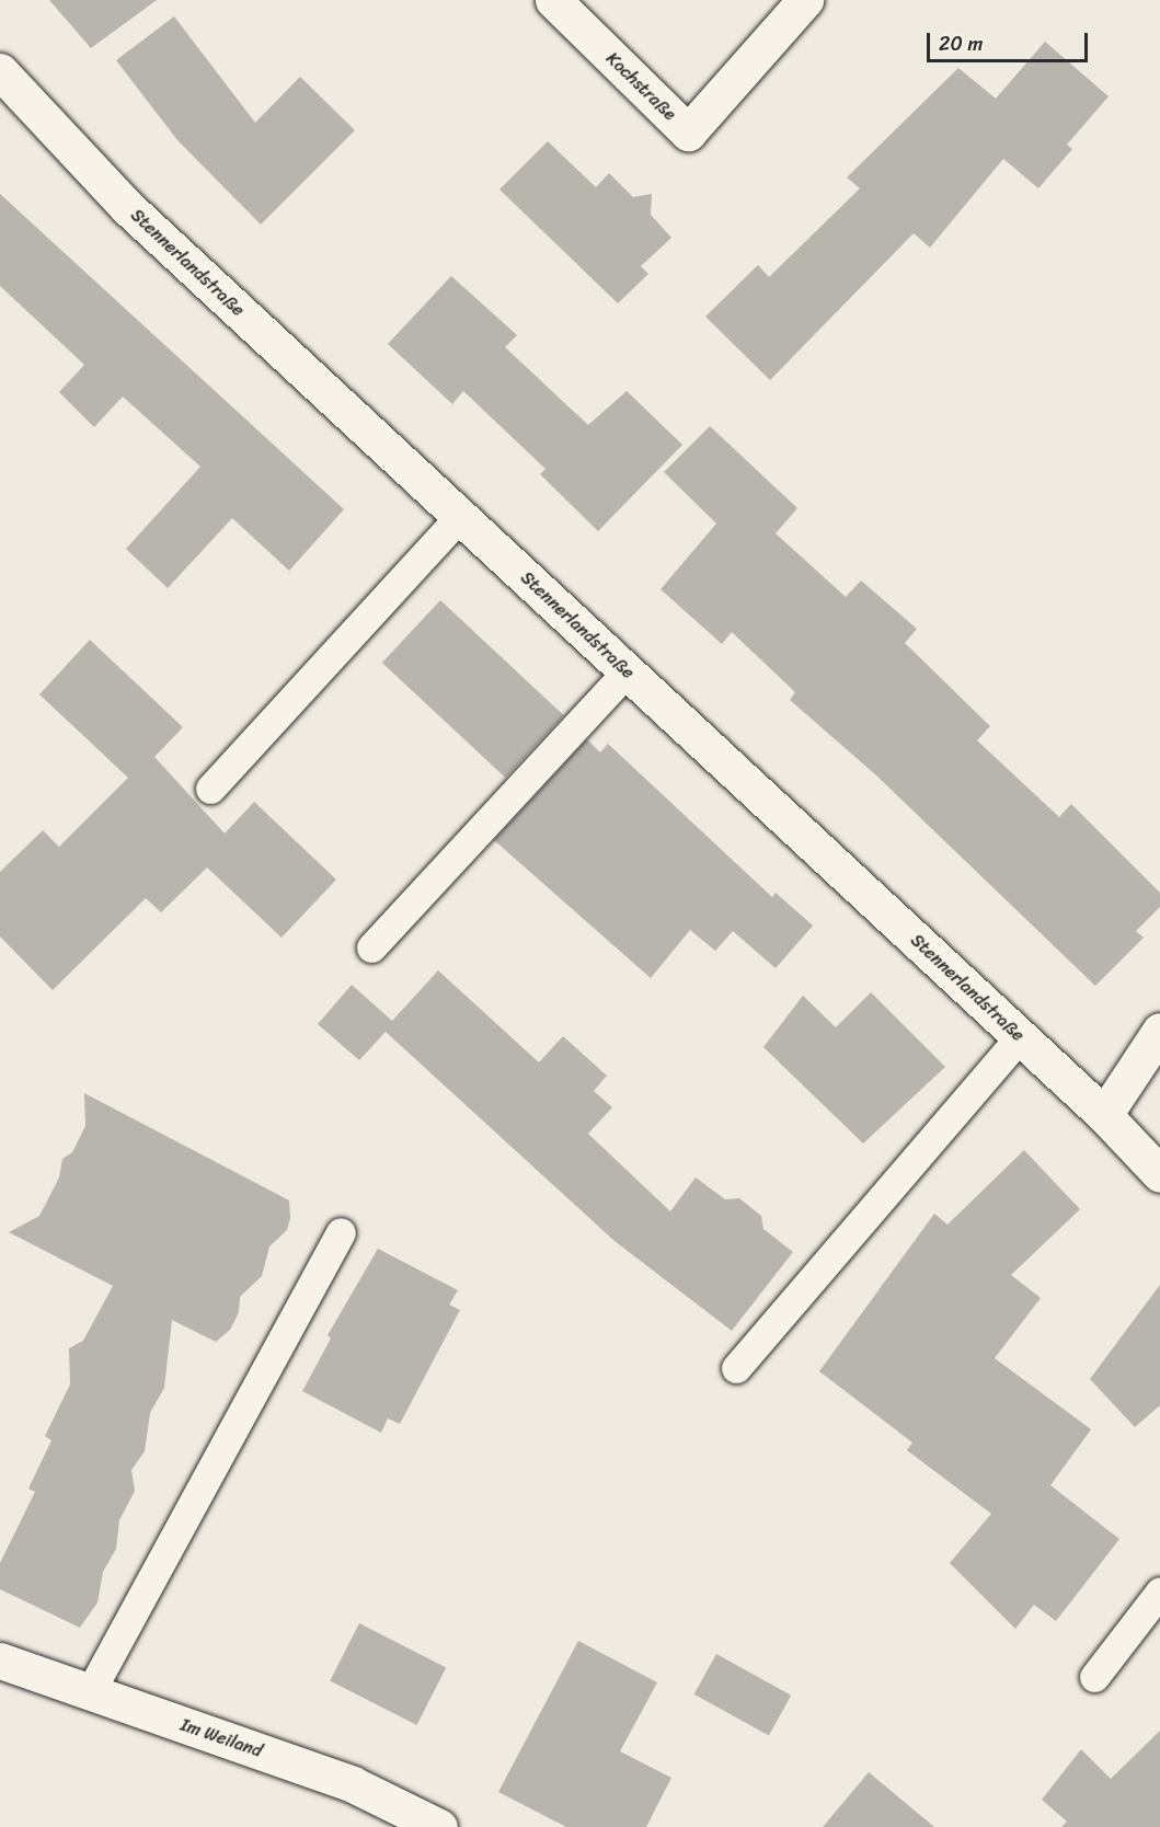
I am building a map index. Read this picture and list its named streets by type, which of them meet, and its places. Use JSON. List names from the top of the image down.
{
  "streets": {
    "street": ["Kochstraße", "Stennerlandstraße", "Im Weiland"]
  },
  "scale_bar": "20 m"
}
